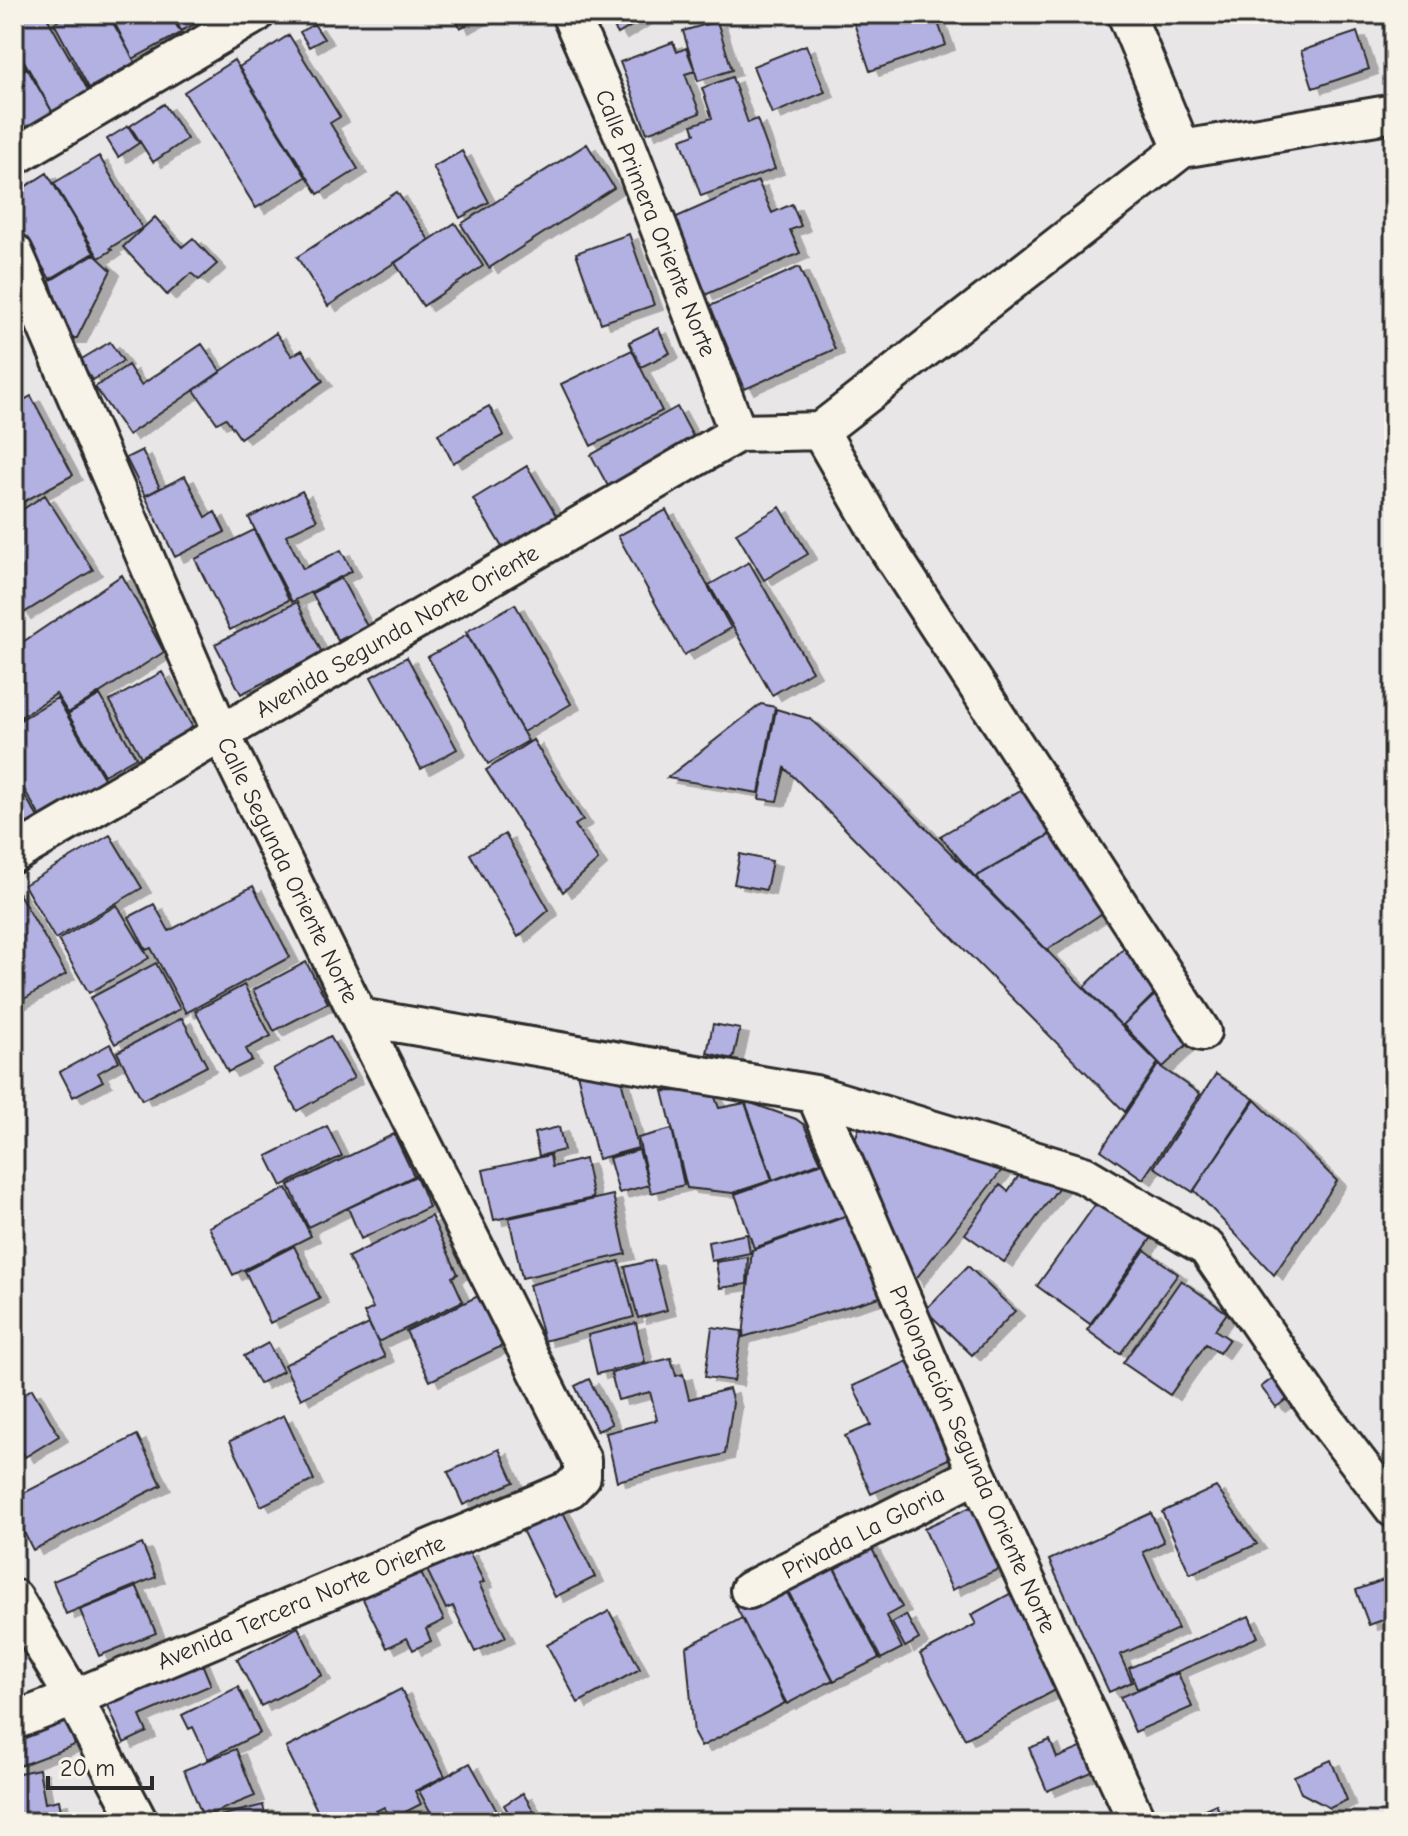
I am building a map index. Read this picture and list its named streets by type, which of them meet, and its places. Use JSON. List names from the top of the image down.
{
  "streets": {
    "street": [
      "Calle Primera Oriente Norte",
      "Avenida Segunda Norte Oriente",
      "Calle Segunda Oriente Norte",
      "Prolongación Segunda Oriente Norte",
      "Privada La Gloria",
      "Avenida Tercera Norte Oriente"
    ]
  },
  "crossings": [
    ["Calle Primera Oriente Norte", "Avenida Segunda Norte Oriente"],
    ["Avenida Segunda Norte Oriente", "Calle Segunda Oriente Norte"],
    ["Calle Segunda Oriente Norte", "Avenida Tercera Norte Oriente"],
    ["Prolongación Segunda Oriente Norte", "Privada La Gloria"]
  ],
  "scale_bar": "20 m"
}
